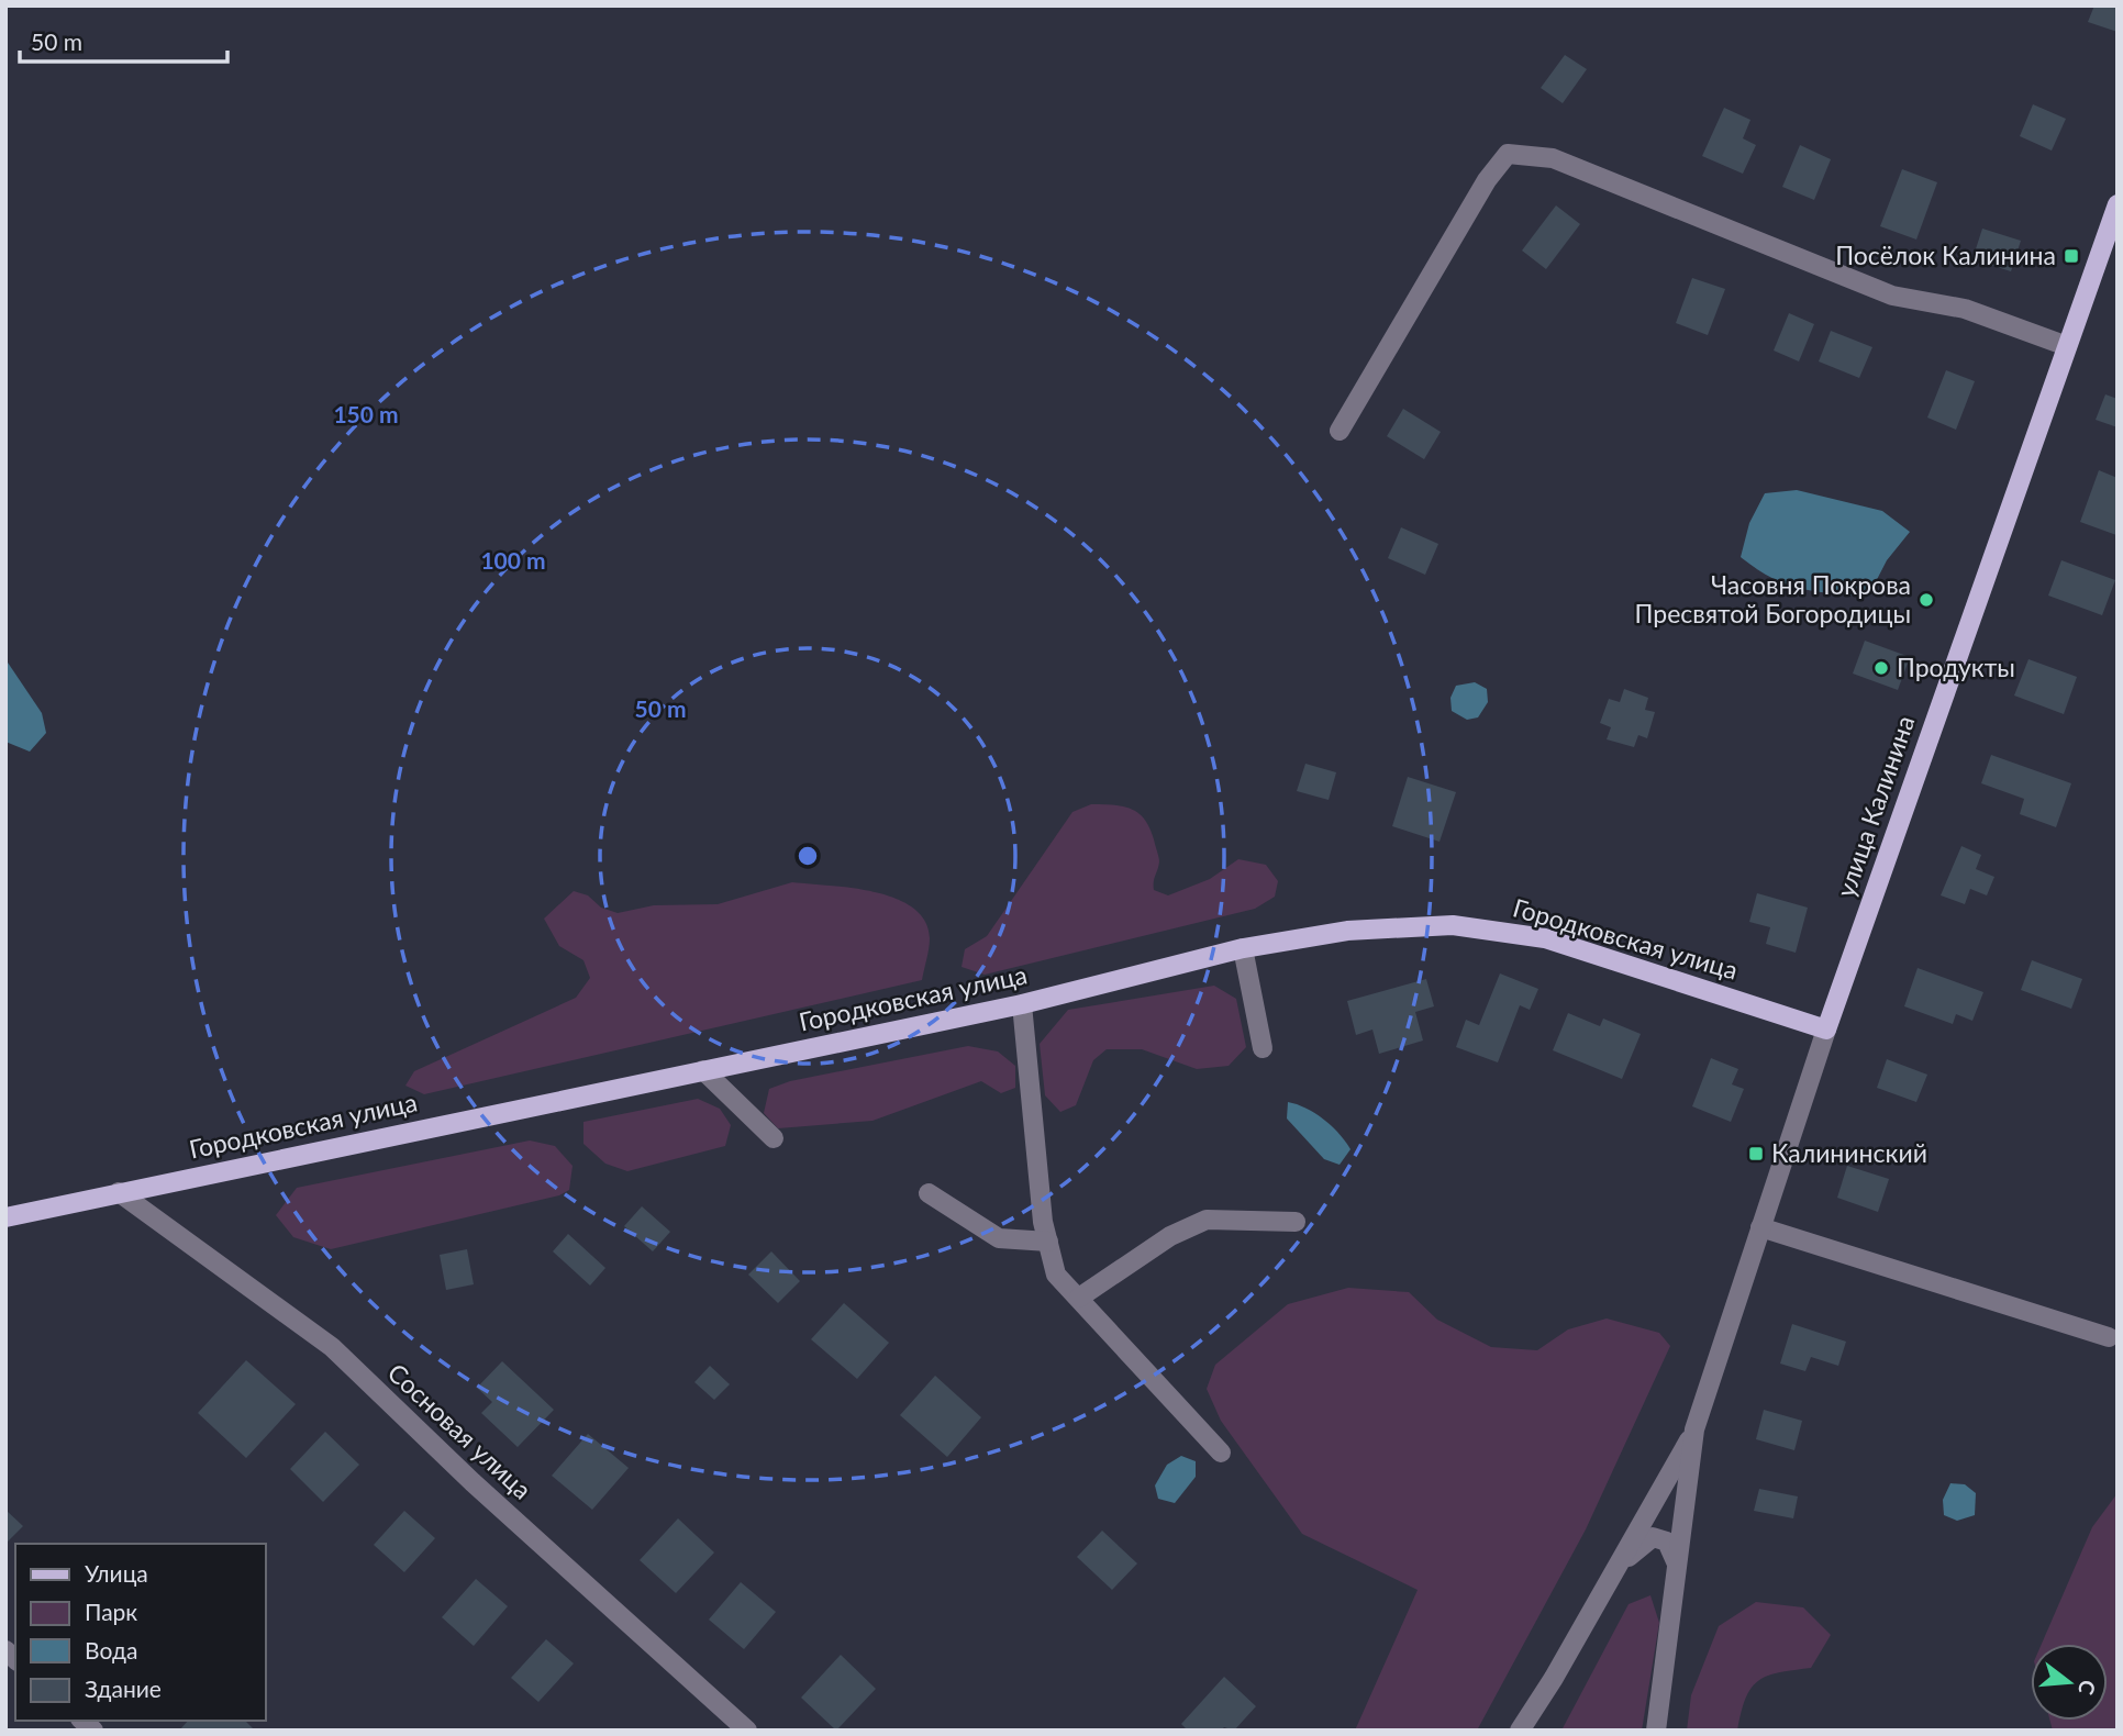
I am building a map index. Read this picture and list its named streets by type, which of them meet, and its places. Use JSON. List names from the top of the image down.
{
  "streets": {
    "main road": ["улица Калинина", "Городковская улица"],
    "street": ["Сосновая улица"]
  },
  "crossings": [
    ["улица Калинина", "Городковская улица"],
    ["Городковская улица", "Сосновая улица"]
  ],
  "places": {
    "transit": ["Посёлок Калинина", "Калининский"],
    "other": ["Часовня Покрова Пресвятой Богородицы", "Продукты"]
  },
  "legend": [
    "Улица",
    "Парк",
    "Вода",
    "Здание"
  ],
  "scale_bar": "50 m",
  "north": "right",
  "rings": ["150 m", "100 m", "50 m"]
}
